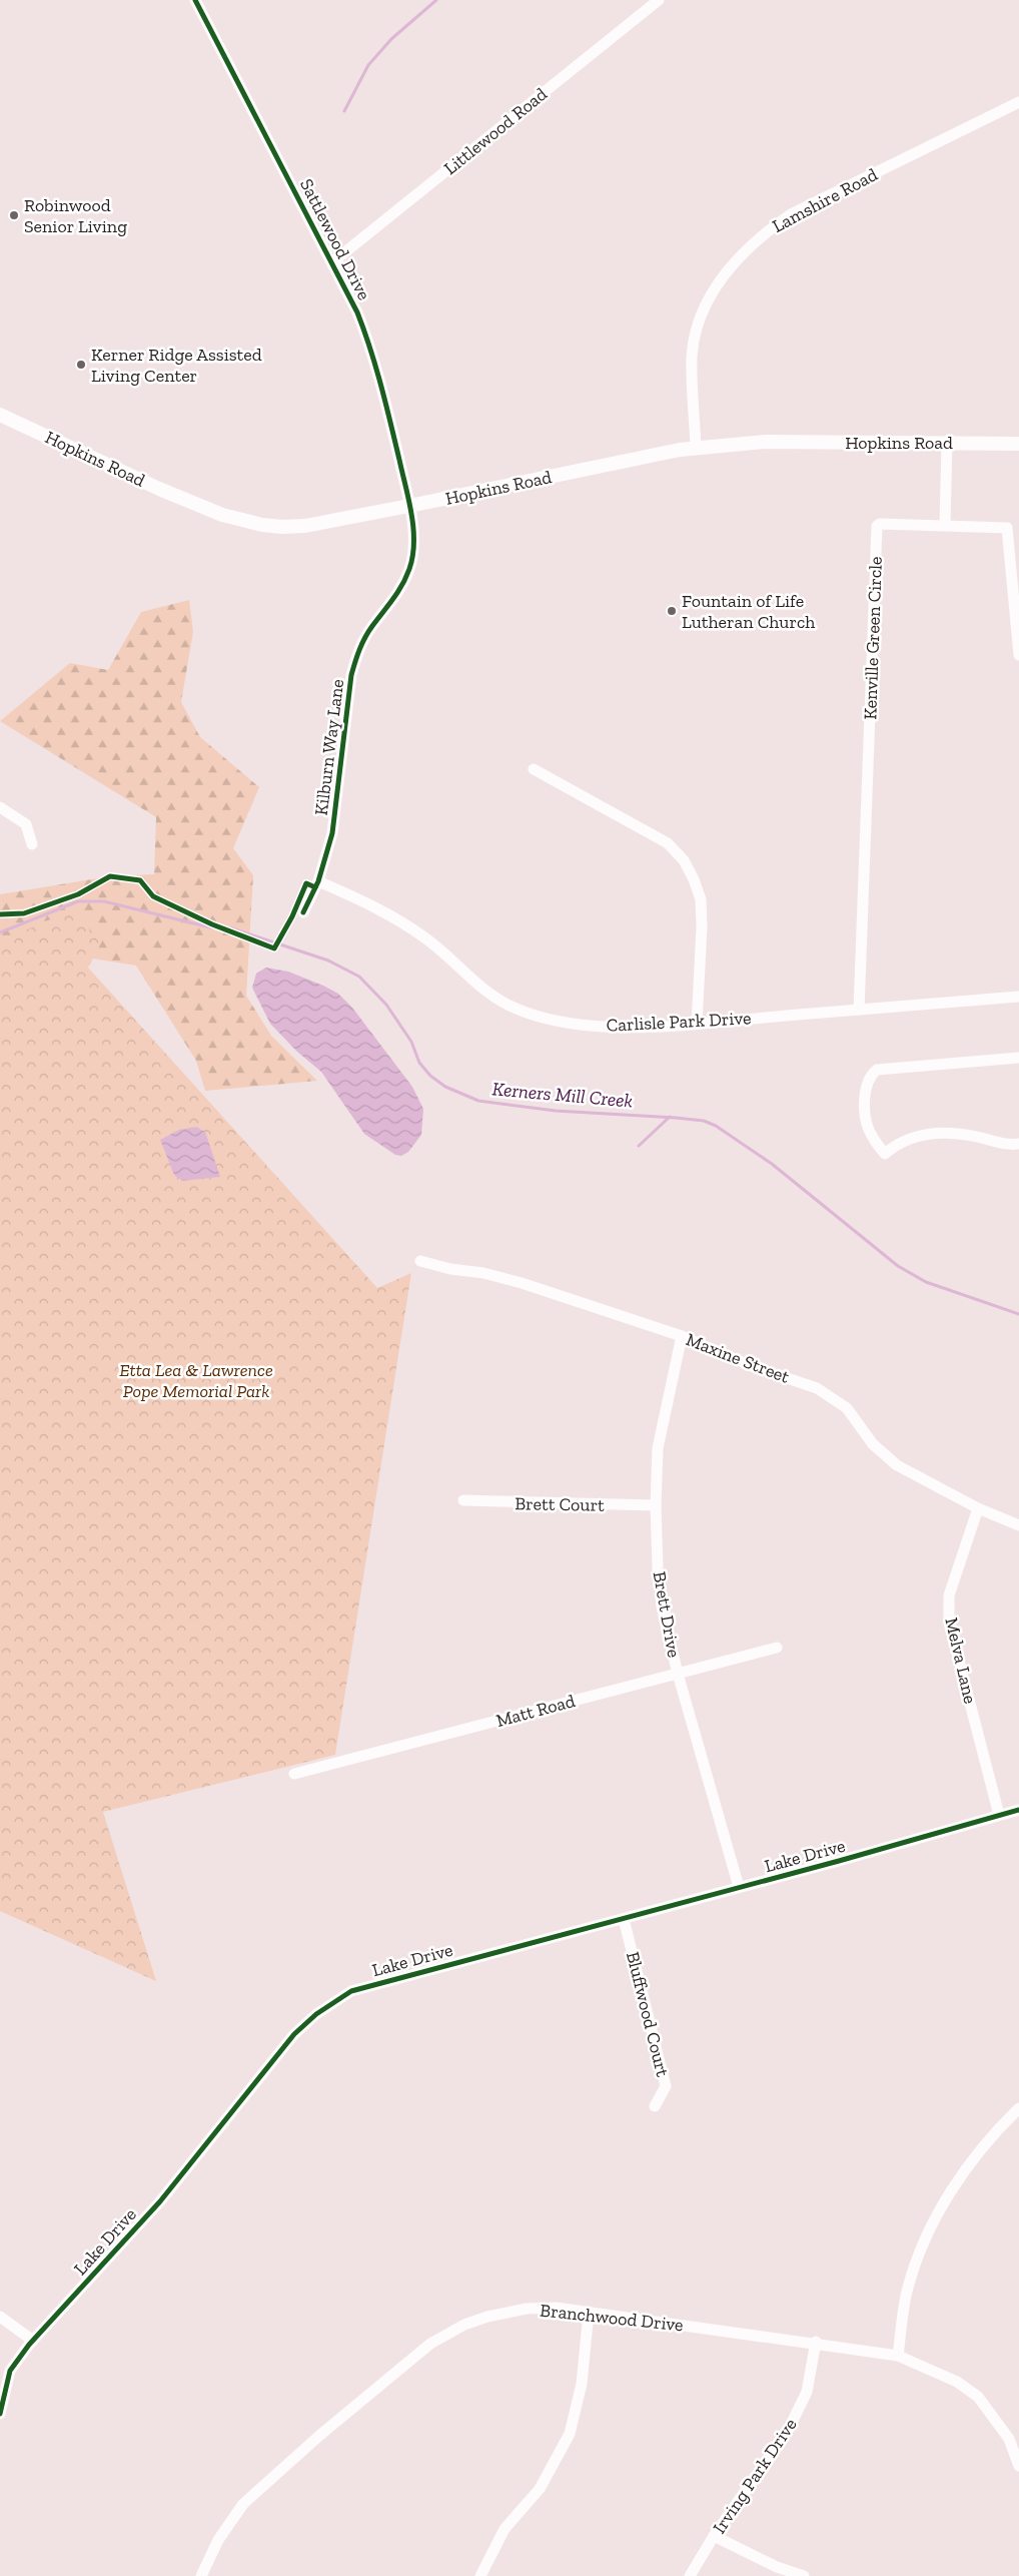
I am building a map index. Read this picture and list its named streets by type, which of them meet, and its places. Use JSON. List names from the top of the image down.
{
  "streets": {
    "main road": ["Hopkins Road"],
    "street": [
      "Littlewood Road",
      "Lamshire Road",
      "Sattlewood Drive",
      "Kenville Green Circle",
      "Kilburn Way Lane",
      "Carlisle Park Drive",
      "Maxine Street",
      "Brett Court",
      "Brett Drive",
      "Melva Lane",
      "Matt Road",
      "Lake Drive",
      "Bluffwood Court",
      "Branchwood Drive",
      "Irving Park Drive"
    ]
  },
  "crossings": [
    ["Littlewood Road", "Sattlewood Drive"],
    ["Lamshire Road", "Hopkins Road"],
    ["Sattlewood Drive", "Hopkins Road"],
    ["Sattlewood Drive", "Kilburn Way Lane"],
    ["Hopkins Road", "Kilburn Way Lane"],
    ["Kenville Green Circle", "Carlisle Park Drive"],
    ["Kilburn Way Lane", "Carlisle Park Drive"],
    ["Maxine Street", "Brett Drive"],
    ["Maxine Street", "Melva Lane"],
    ["Brett Court", "Brett Drive"],
    ["Brett Drive", "Matt Road"],
    ["Brett Drive", "Lake Drive"],
    ["Melva Lane", "Lake Drive"],
    ["Lake Drive", "Bluffwood Court"],
    ["Branchwood Drive", "Irving Park Drive"]
  ],
  "water": ["Kerners Mill Creek"],
  "parks": ["Etta Lea & Lawrence Pope Memorial Park"],
  "places": ["Robinwood Senior Living", "Kerner Ridge Assisted Living Center", "Fountain of Life Lutheran Church"]
}
